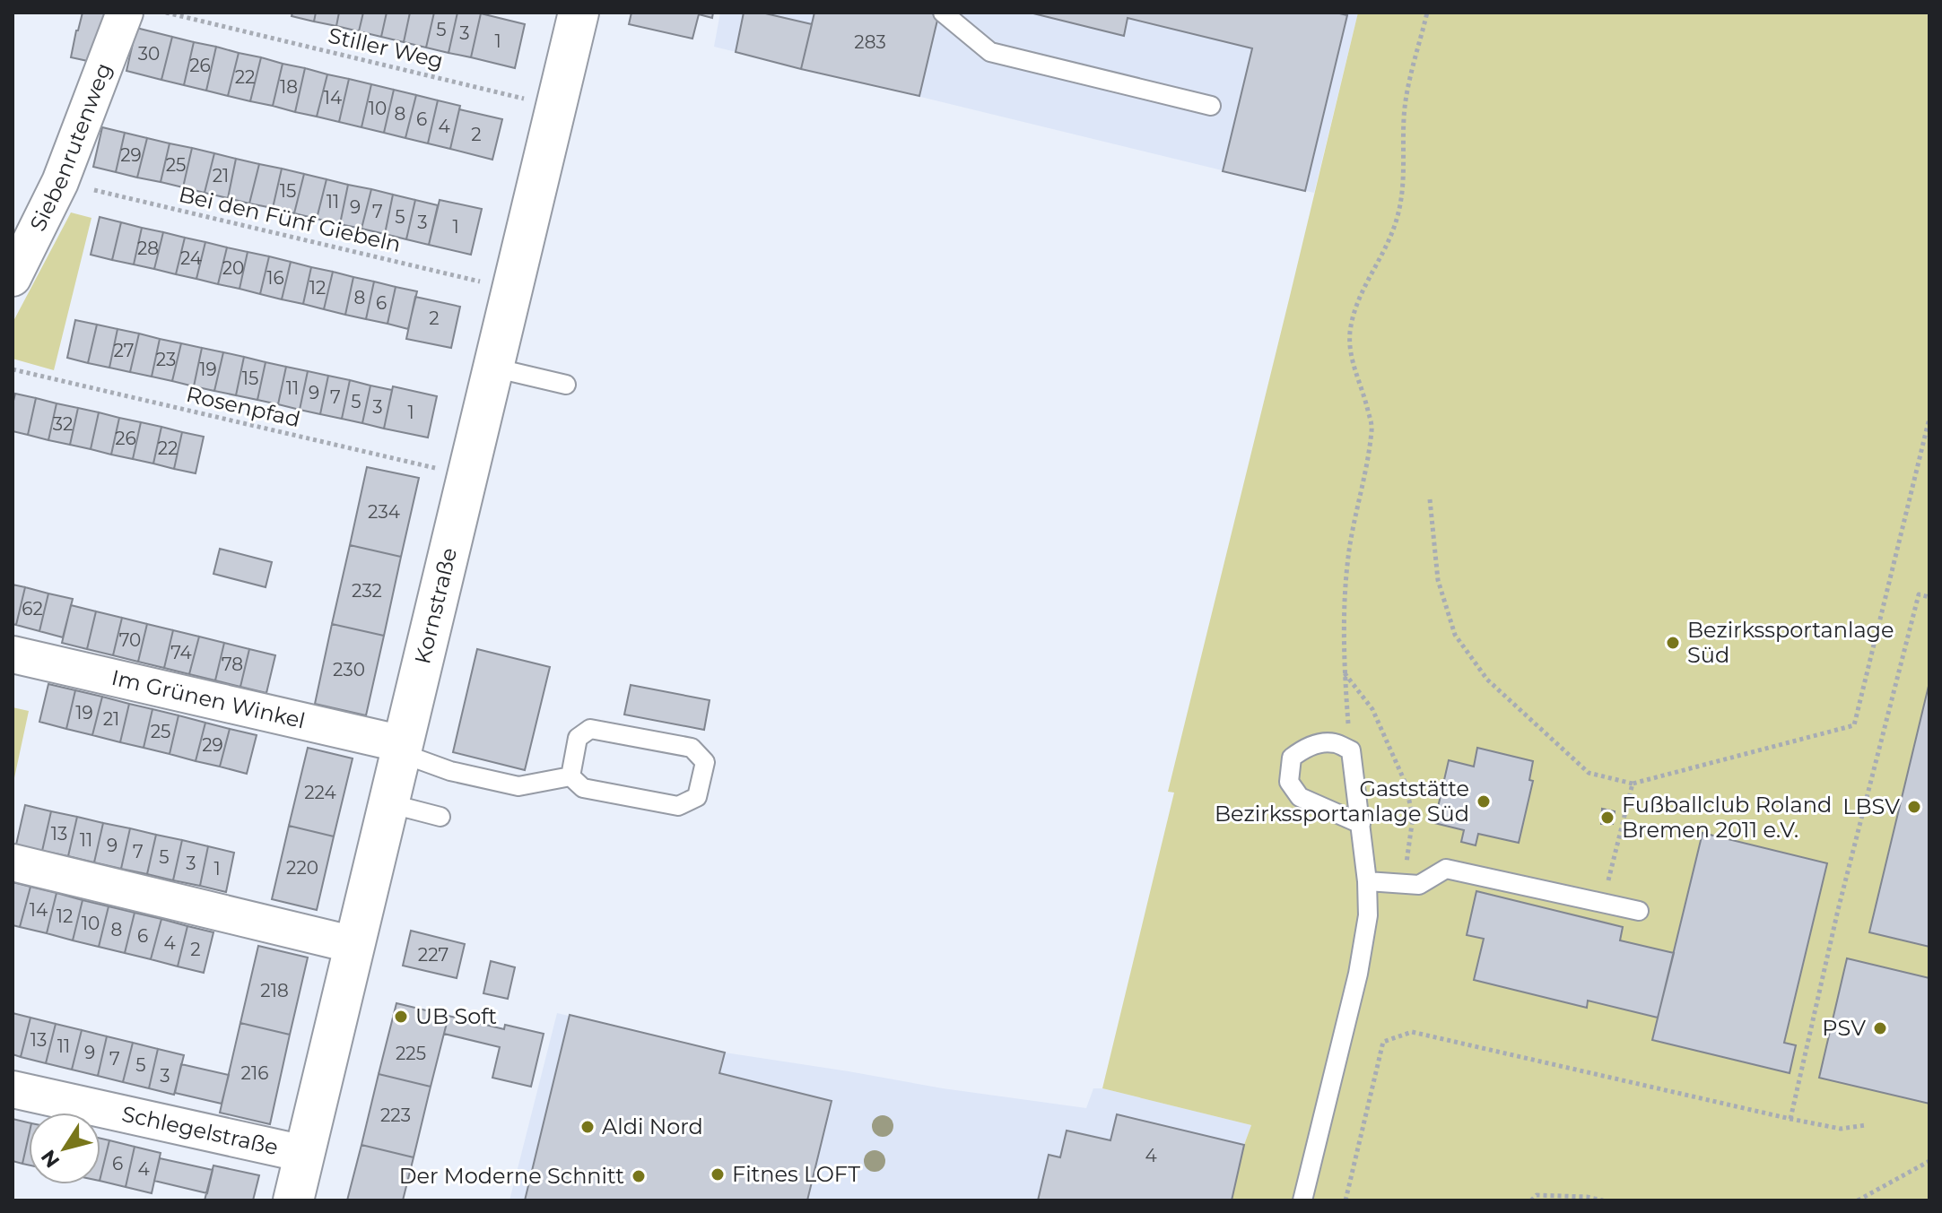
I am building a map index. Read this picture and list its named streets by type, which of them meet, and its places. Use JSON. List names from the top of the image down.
{
  "streets": {
    "street": [
      "Siebenrutenweg",
      "Kornstraße",
      "Im Grünen Winkel",
      "Schlegelstraße"
    ],
    "path": ["Stiller Weg", "Bei den Fünf Giebeln", "Rosenpfad"]
  },
  "crossings": [
    ["Stiller Weg", "Kornstraße"],
    ["Siebenrutenweg", "Bei den Fünf Giebeln"],
    ["Bei den Fünf Giebeln", "Kornstraße"],
    ["Rosenpfad", "Kornstraße"],
    ["Kornstraße", "Im Grünen Winkel"],
    ["Kornstraße", "Schlegelstraße"]
  ],
  "places": [
    "Bezirkssportanlage Süd",
    "Gaststätte Bezirkssportanlage Süd",
    "LBSV",
    "Fußballclub Roland Bremen 2011 e.V.",
    "UB Soft",
    "PSV",
    "Aldi Nord",
    "Fitnes LOFT",
    "Der Moderne Schnitt"
  ],
  "house_numbers": [
    "5",
    "3",
    "1",
    "283",
    "30",
    "26",
    "22",
    "18",
    "14",
    "10",
    "8",
    "6",
    "4",
    "2",
    "29",
    "25",
    "21",
    "15",
    "11",
    "9",
    "7",
    "5",
    "3",
    "1",
    "28",
    "24",
    "20",
    "16",
    "12",
    "8",
    "6",
    "2",
    "27",
    "23",
    "19",
    "15",
    "11",
    "9",
    "7",
    "5",
    "3",
    "1",
    "32",
    "26",
    "22",
    "234",
    "232",
    "62",
    "70",
    "74",
    "78",
    "230",
    "19",
    "21",
    "25",
    "29",
    "224",
    "13",
    "11",
    "9",
    "7",
    "5",
    "3",
    "220",
    "1",
    "14",
    "12",
    "10",
    "8",
    "6",
    "4",
    "2",
    "227",
    "218",
    "13",
    "11",
    "9",
    "225",
    "7",
    "5",
    "216",
    "3",
    "223",
    "4",
    "6",
    "4"
  ],
  "north": "bottom left"
}
